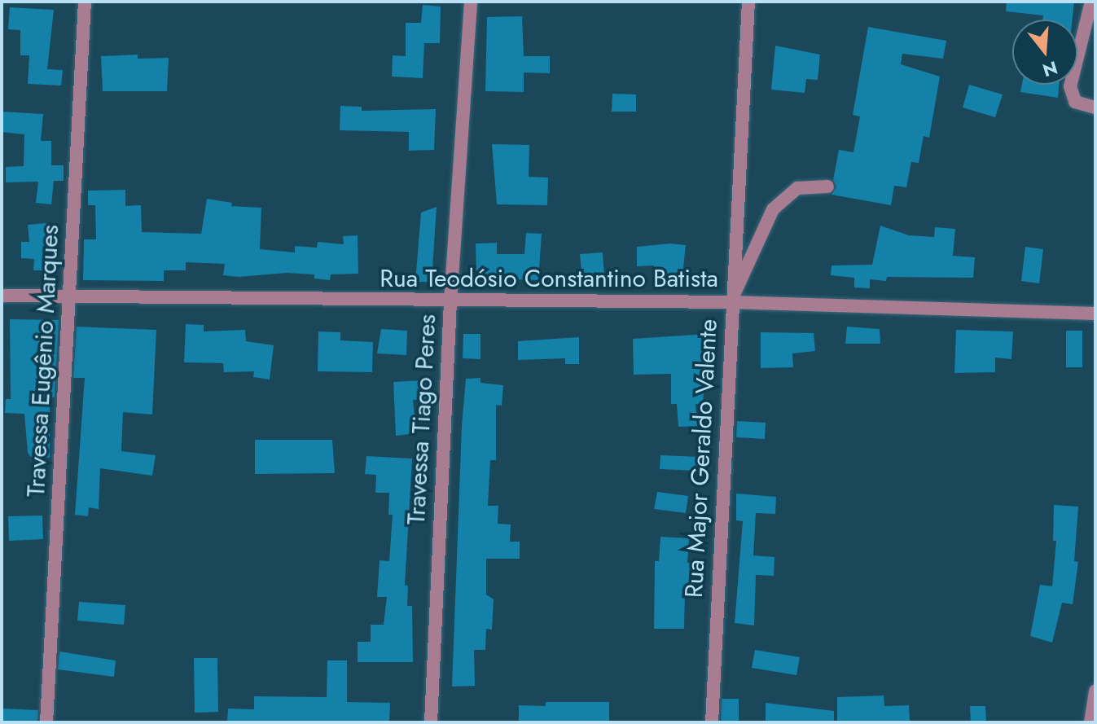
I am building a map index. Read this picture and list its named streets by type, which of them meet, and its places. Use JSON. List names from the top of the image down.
{
  "streets": {
    "street": [
      "Rua Teodósio Constantino Batista",
      "Travessa Eugênio Marques",
      "Travessa Tiago Peres",
      "Rua Major Geraldo Valente"
    ]
  },
  "crossings": [
    ["Rua Teodósio Constantino Batista", "Travessa Eugênio Marques"],
    ["Rua Teodósio Constantino Batista", "Travessa Tiago Peres"],
    ["Rua Teodósio Constantino Batista", "Rua Major Geraldo Valente"]
  ],
  "north": "bottom"
}
